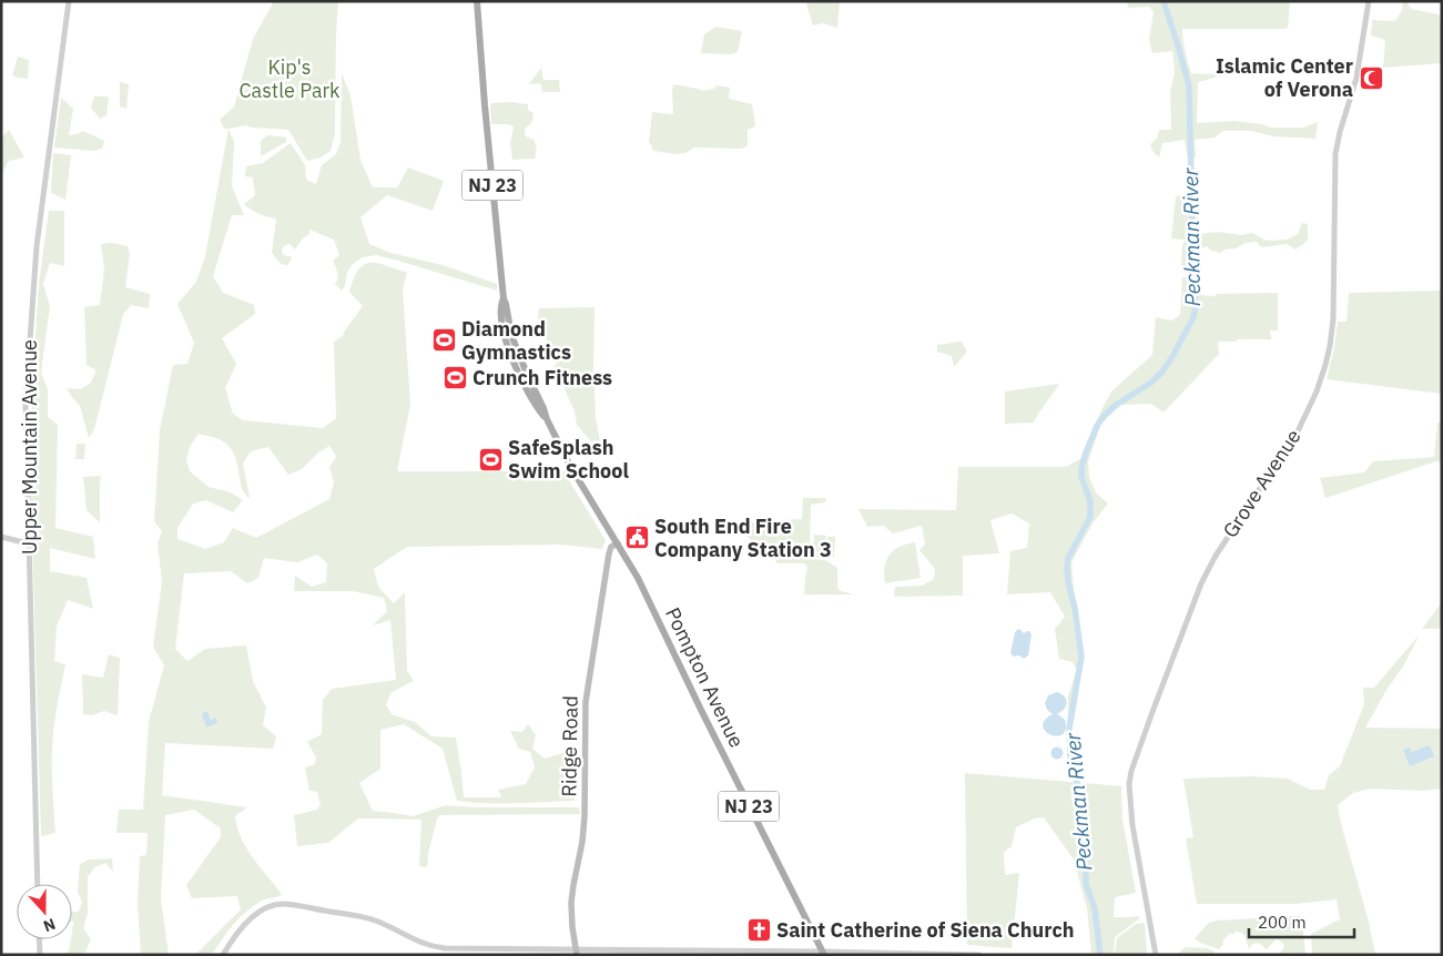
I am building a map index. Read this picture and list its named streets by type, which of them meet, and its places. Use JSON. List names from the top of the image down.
{
  "streets": {
    "main road": ["NJ 23", "Pompton Avenue", "Ridge Road"],
    "street": ["Upper Mountain Avenue", "Grove Avenue"]
  },
  "crossings": [
    ["Pompton Avenue", "Ridge Road"]
  ],
  "water": ["Peckman River"],
  "parks": ["Kip's Castle Park"],
  "places": {
    "mosque": ["Islamic Center of Verona"],
    "sports": ["Diamond Gymnastics", "Crunch Fitness", "SafeSplash Swim School"],
    "public building": ["South End Fire Company Station 3"],
    "church": ["Saint Catherine of Siena Church"]
  },
  "scale_bar": "200 m",
  "north": "bottom"
}
